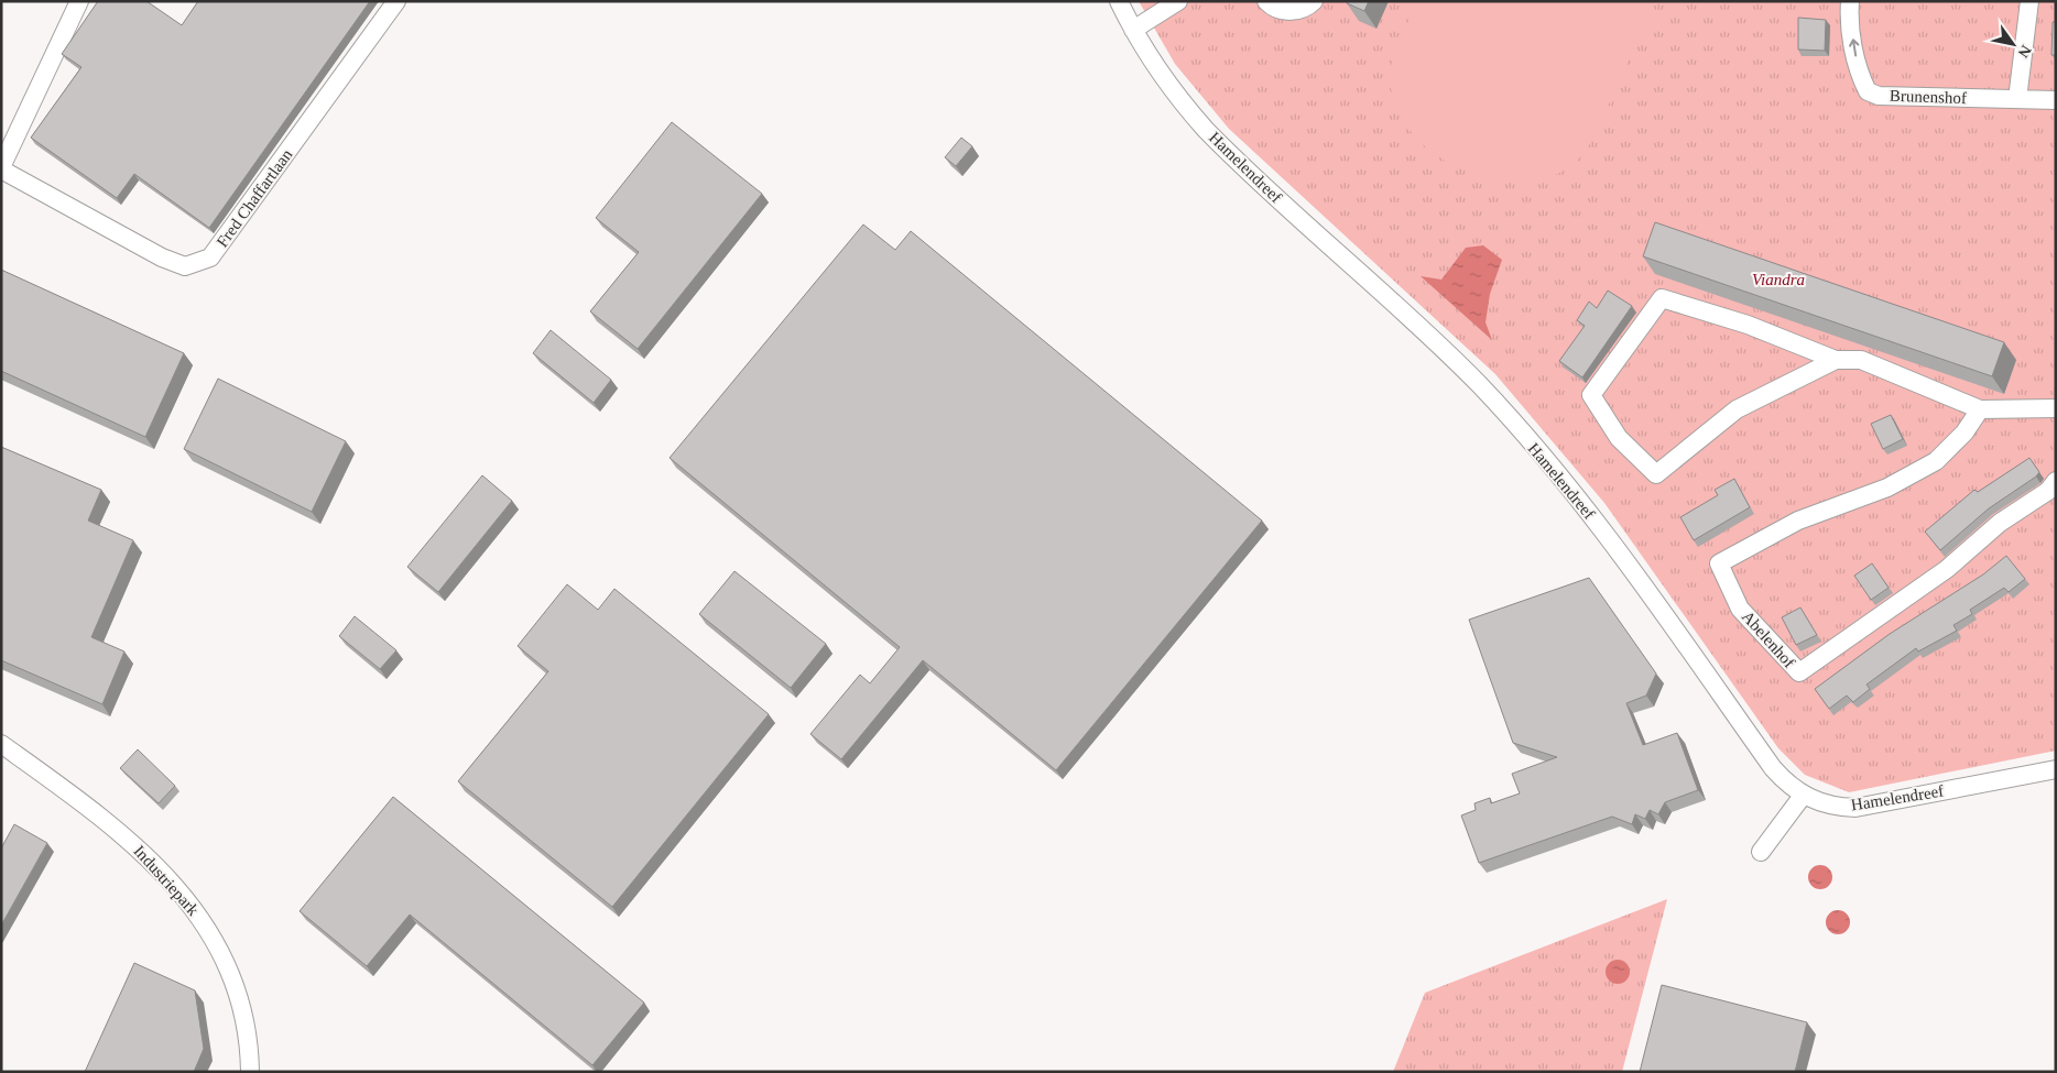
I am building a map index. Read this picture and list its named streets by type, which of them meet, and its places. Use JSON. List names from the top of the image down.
{
  "streets": {
    "street": [
      "Brunenshof",
      "Hamelendreef",
      "Fred Chaffartlaan",
      "Abelenhof",
      "Industriepark"
    ]
  },
  "parks": ["Viandra"],
  "north": "bottom right"
}
